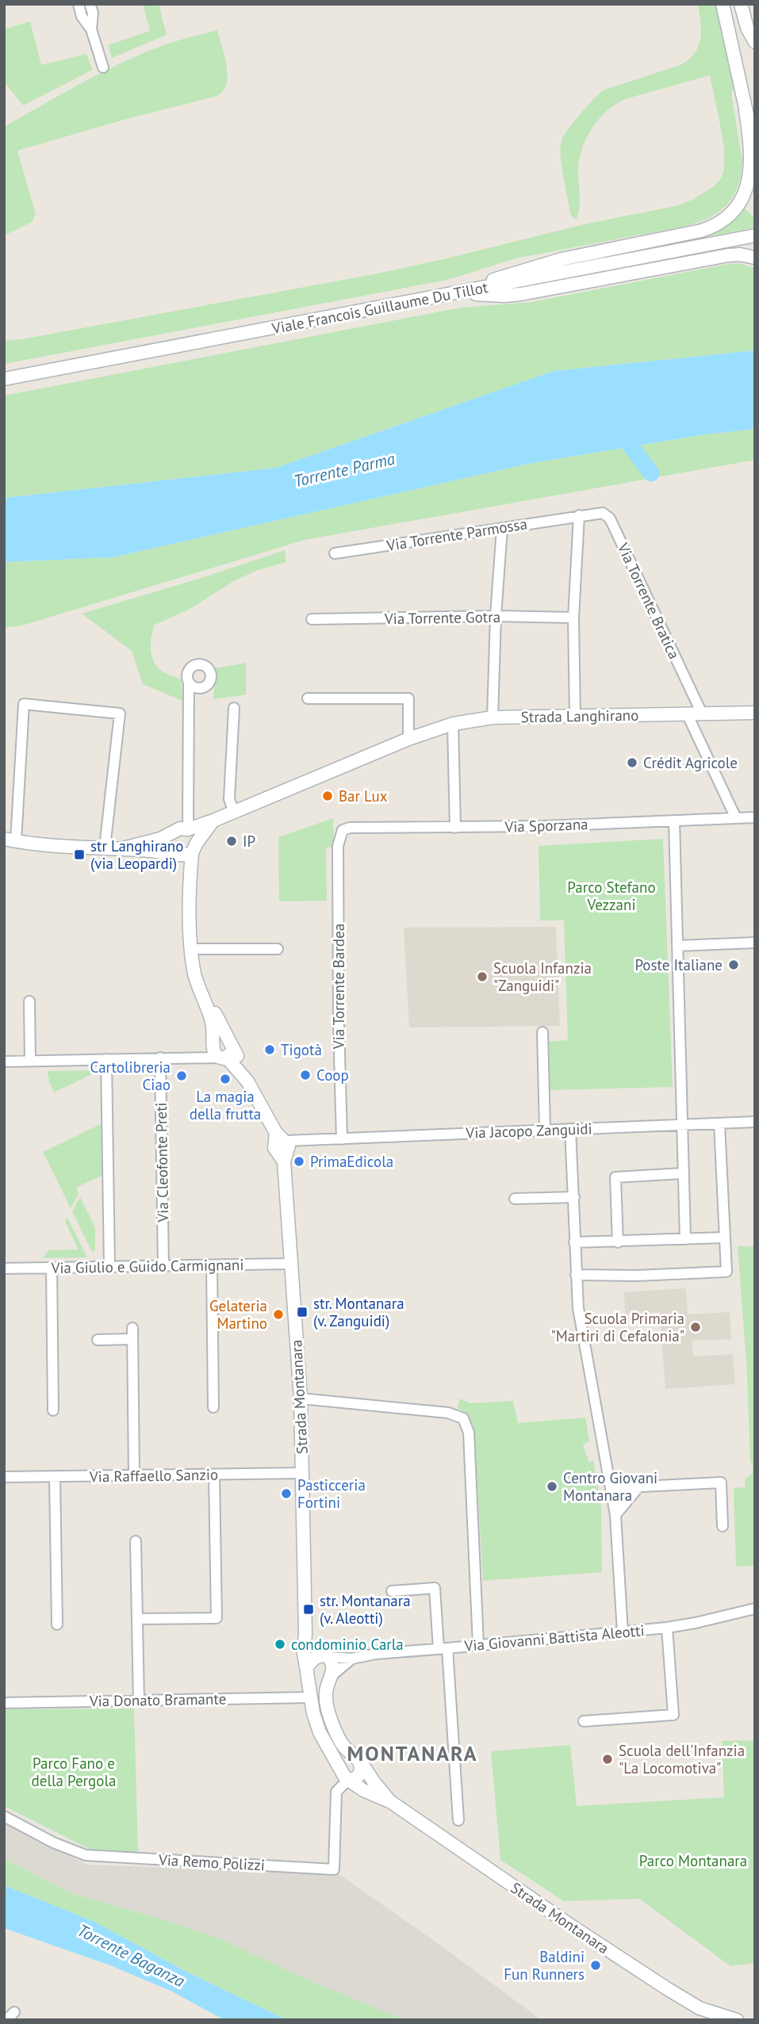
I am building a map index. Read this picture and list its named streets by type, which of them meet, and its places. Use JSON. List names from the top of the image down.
{
  "streets": {
    "street": [
      "Viale Francois Guillaume Du Tillot",
      "Via Torrente Parmossa",
      "Via Torrente Bratica",
      "Via Torrente Gotra",
      "Strada Langhirano",
      "Via Sporzana",
      "Via Torrente Bardea",
      "Via Jacopo Zanguidi",
      "Via Cleofonte Preti",
      "Via Giulio e Guido Carmignani",
      "Strada Montanara",
      "Via Raffaello Sanzio",
      "Via Giovanni Battista Aleotti",
      "Via Donato Bramante",
      "Via Remo Polizzi"
    ]
  },
  "crossings": [
    ["Via Torrente Parmossa", "Via Torrente Bratica"],
    ["Via Torrente Bratica", "Strada Langhirano"],
    ["Strada Langhirano", "Strada Montanara"],
    ["Via Sporzana", "Via Torrente Bardea"],
    ["Via Torrente Bardea", "Via Jacopo Zanguidi"],
    ["Via Jacopo Zanguidi", "Strada Montanara"],
    ["Via Cleofonte Preti", "Via Giulio e Guido Carmignani"],
    ["Via Giulio e Guido Carmignani", "Strada Montanara"],
    ["Strada Montanara", "Via Raffaello Sanzio"],
    ["Strada Montanara", "Via Giovanni Battista Aleotti"],
    ["Strada Montanara", "Via Donato Bramante"],
    ["Strada Montanara", "Via Remo Polizzi"]
  ],
  "districts": ["MONTANARA"],
  "water": ["Torrente Parma", "Torrente Baganza"],
  "parks": ["Parco Stefano Vezzani", "Parco Fano e della Pergola", "Parco Montanara"],
  "places": {
    "other": [
      "Crédit Agricole",
      "Bar Lux",
      "IP",
      "Poste Italiane",
      "Scuola Infanzia \"Zanguidi\"",
      "Tigotà",
      "Coop",
      "Cartolibreria Ciao",
      "La magia della frutta",
      "PrimaEdicola",
      "Gelateria Martino",
      "Scuola Primaria \"Martiri di Cefalonia\"",
      "Centro Giovani Montanara",
      "Pasticceria Fortini",
      "condominio Carla",
      "Scuola dell'Infanzia \"La Locomotiva\"",
      "Baldini Fun Runners"
    ],
    "transit": ["str Langhirano (via Leopardi)", "str. Montanara (v. Zanguidi)", "str. Montanara (v. Aleotti)"]
  }
}
